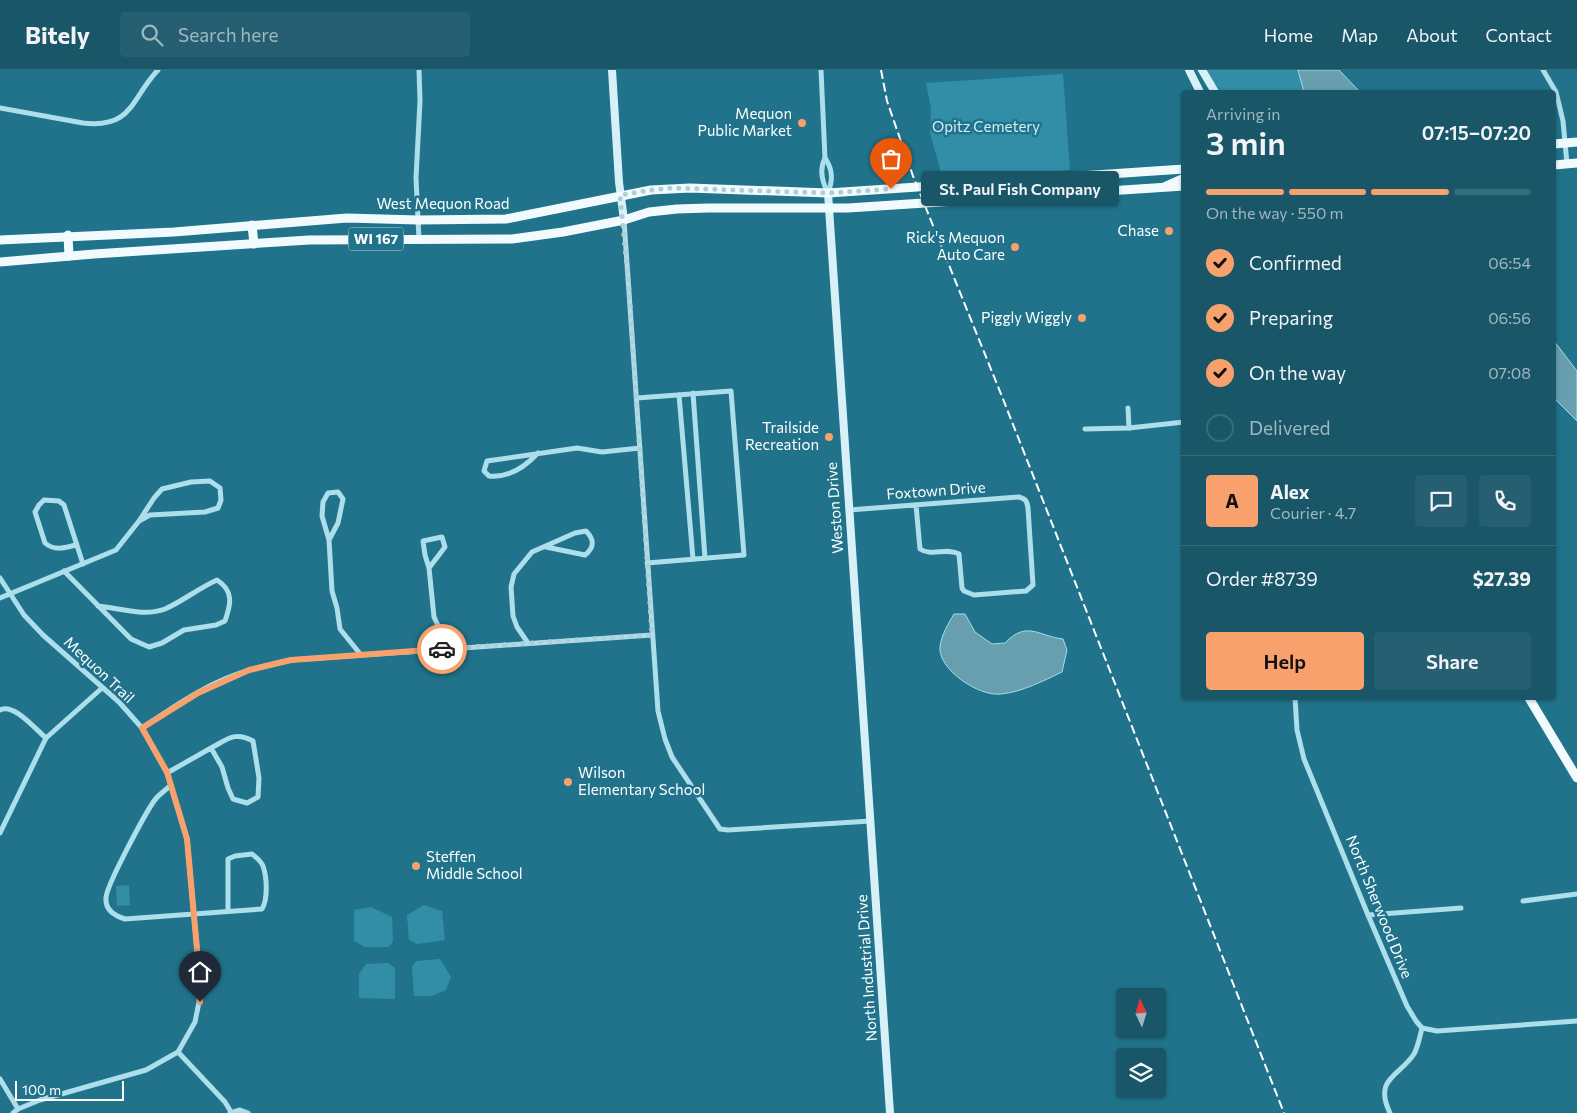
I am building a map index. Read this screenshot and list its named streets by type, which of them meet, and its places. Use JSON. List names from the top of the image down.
{
  "streets": {
    "main road": ["West Mequon Road", "WI 167"],
    "street": [
      "Foxtown Drive",
      "Weston Drive",
      "Mequon Trail",
      "North Sherwood Drive",
      "North Industrial Drive"
    ]
  },
  "crossings": [
    ["West Mequon Road", "Weston Drive"],
    ["WI 167", "Weston Drive"],
    ["Foxtown Drive", "Weston Drive"],
    ["Weston Drive", "North Industrial Drive"]
  ],
  "parks": ["Opitz Cemetery"],
  "places": [
    "Mequon Public Market",
    "St. Paul Fish Company",
    "Chase",
    "Rick's Mequon Auto Care",
    "Piggly Wiggly",
    "Trailside Recreation",
    "Wilson Elementary School",
    "Steffen Middle School"
  ],
  "scale_bar": "100 m",
  "north": "top",
  "page": {
    "header": "Bitely",
    "search": "Search here",
    "nav": [
      "Home",
      "Map",
      "About",
      "Contact"
    ],
    "heading": ["3 min", "Arriving in", "07:15–07:20"],
    "panel": [
      "Alex",
      "Courier · 4.7",
      "Order #8739",
      "$27.39"
    ],
    "bubble": "St. Paul Fish Company",
    "bar": "On the way · 550 m",
    "list": [
      ["Confirmed", "06:54"],
      ["Preparing", "06:56"],
      ["On the way", "07:08"],
      "Delivered"
    ],
    "round": "A",
    "buttons": ["Help", "Share"],
    "scale": "100 m"
  }
}
